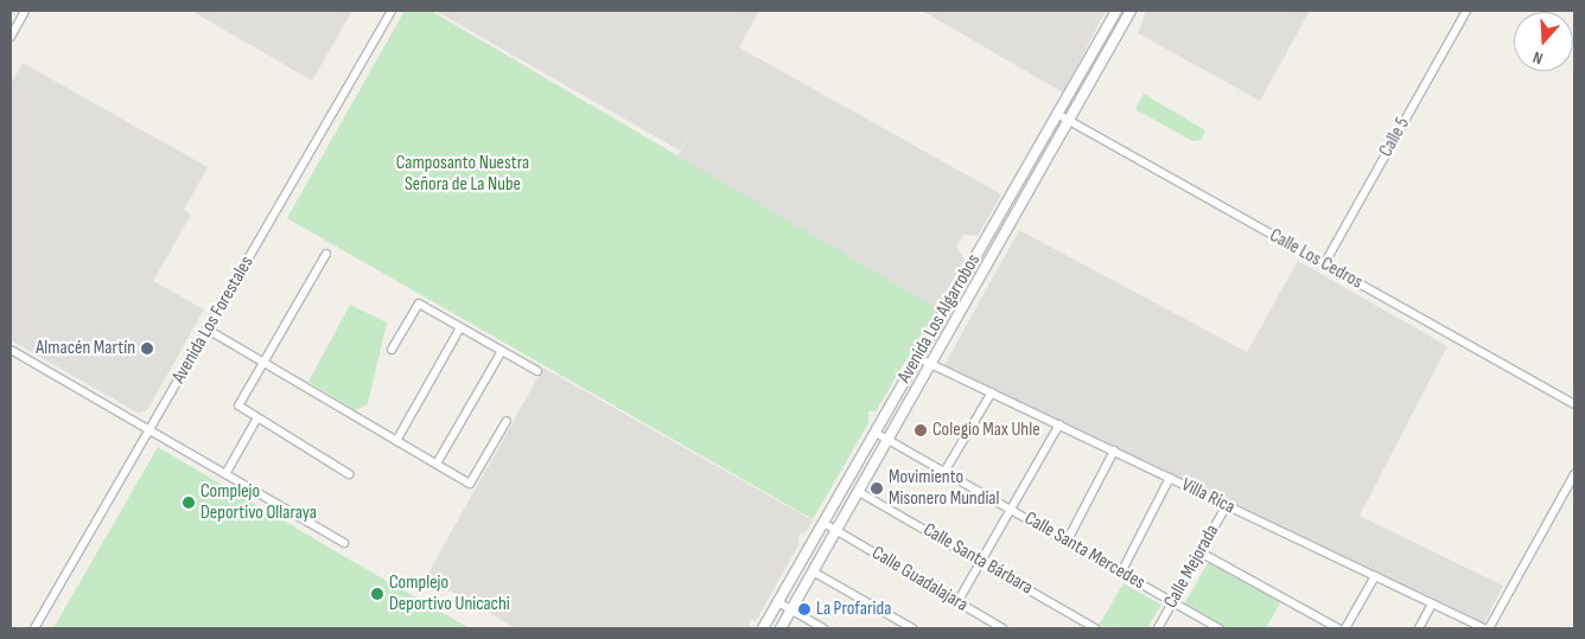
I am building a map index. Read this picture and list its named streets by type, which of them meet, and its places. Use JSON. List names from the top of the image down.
{
  "streets": {
    "street": [
      "Calle 5",
      "Calle Los Cedros",
      "Avenida Los Algarrobos",
      "Avenida Los Forestales",
      "Villa Rica",
      "Calle Santa Mercedes",
      "Calle Santa Bárbara",
      "Calle Mejorada",
      "Calle Guadalajara"
    ]
  },
  "crossings": [
    ["Calle 5", "Calle Los Cedros"],
    ["Calle Los Cedros", "Avenida Los Algarrobos"],
    ["Avenida Los Algarrobos", "Villa Rica"],
    ["Avenida Los Algarrobos", "Calle Santa Mercedes"],
    ["Avenida Los Algarrobos", "Calle Santa Bárbara"],
    ["Avenida Los Algarrobos", "Calle Guadalajara"],
    ["Villa Rica", "Calle Mejorada"],
    ["Calle Santa Mercedes", "Calle Mejorada"]
  ],
  "parks": ["Camposanto Nuestra Señora de La Nube"],
  "places": [
    "Almacén Martín",
    "Colegio Max Uhle",
    "Movimiento Misonero Mundial",
    "Complejo Deportivo Ollaraya",
    "Complejo Deportivo Unicachi",
    "La Profarida"
  ],
  "north": "bottom"
}
